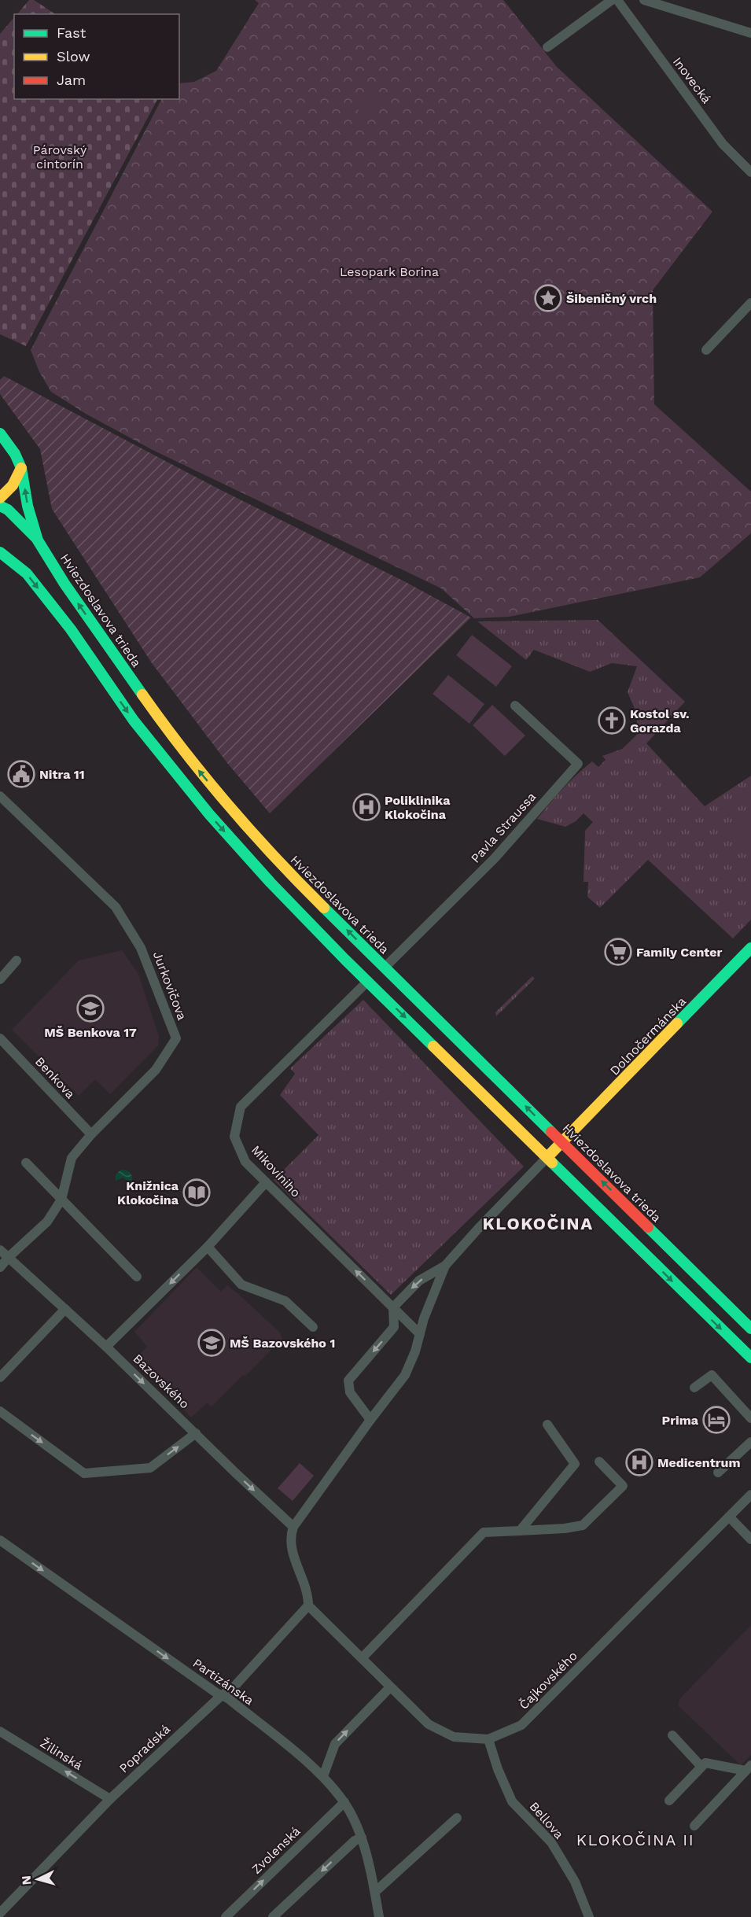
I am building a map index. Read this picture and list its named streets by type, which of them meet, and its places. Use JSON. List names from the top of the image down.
{
  "streets": {
    "street": [
      "Inovecká",
      "Hviezdoslavova trieda",
      "Pavla Straussa",
      "Jurkovičova",
      "Dolnočermánska",
      "Benkova",
      "Mikovíniho",
      "Bazovského",
      "Čajkovského",
      "Partizánska",
      "Popradská",
      "Žilinská",
      "Bellova",
      "Zvolenská"
    ]
  },
  "crossings": [
    ["Hviezdoslavova trieda", "Pavla Straussa"],
    ["Hviezdoslavova trieda", "Dolnočermánska"],
    ["Jurkovičova", "Benkova"],
    ["Jurkovičova", "Bazovského"],
    ["Čajkovského", "Popradská"],
    ["Čajkovského", "Bellova"],
    ["Partizánska", "Popradská"],
    ["Partizánska", "Zvolenská"],
    ["Popradská", "Žilinská"]
  ],
  "one_way": ["Bazovského", "Partizánska", "Žilinská"],
  "districts": ["KLOKOČINA", "KLOKOČINA II"],
  "parks": ["Párovský cintorín", "Lesopark Borina"],
  "places": {
    "place": ["Šibeničný vrch"],
    "church": ["Kostol sv. Gorazda"],
    "public building": ["Nitra 11"],
    "hospital": ["Poliklinika Klokočina", "Medicentrum"],
    "supermarket": ["Family Center"],
    "school or university": ["MŠ Benkova 17", "MŠ Bazovského 1"],
    "library": ["Knižnica Klokočina"],
    "hotel": ["Prima"]
  },
  "legend": ["Fast", "Slow", "Jam"],
  "north": "left"
}
